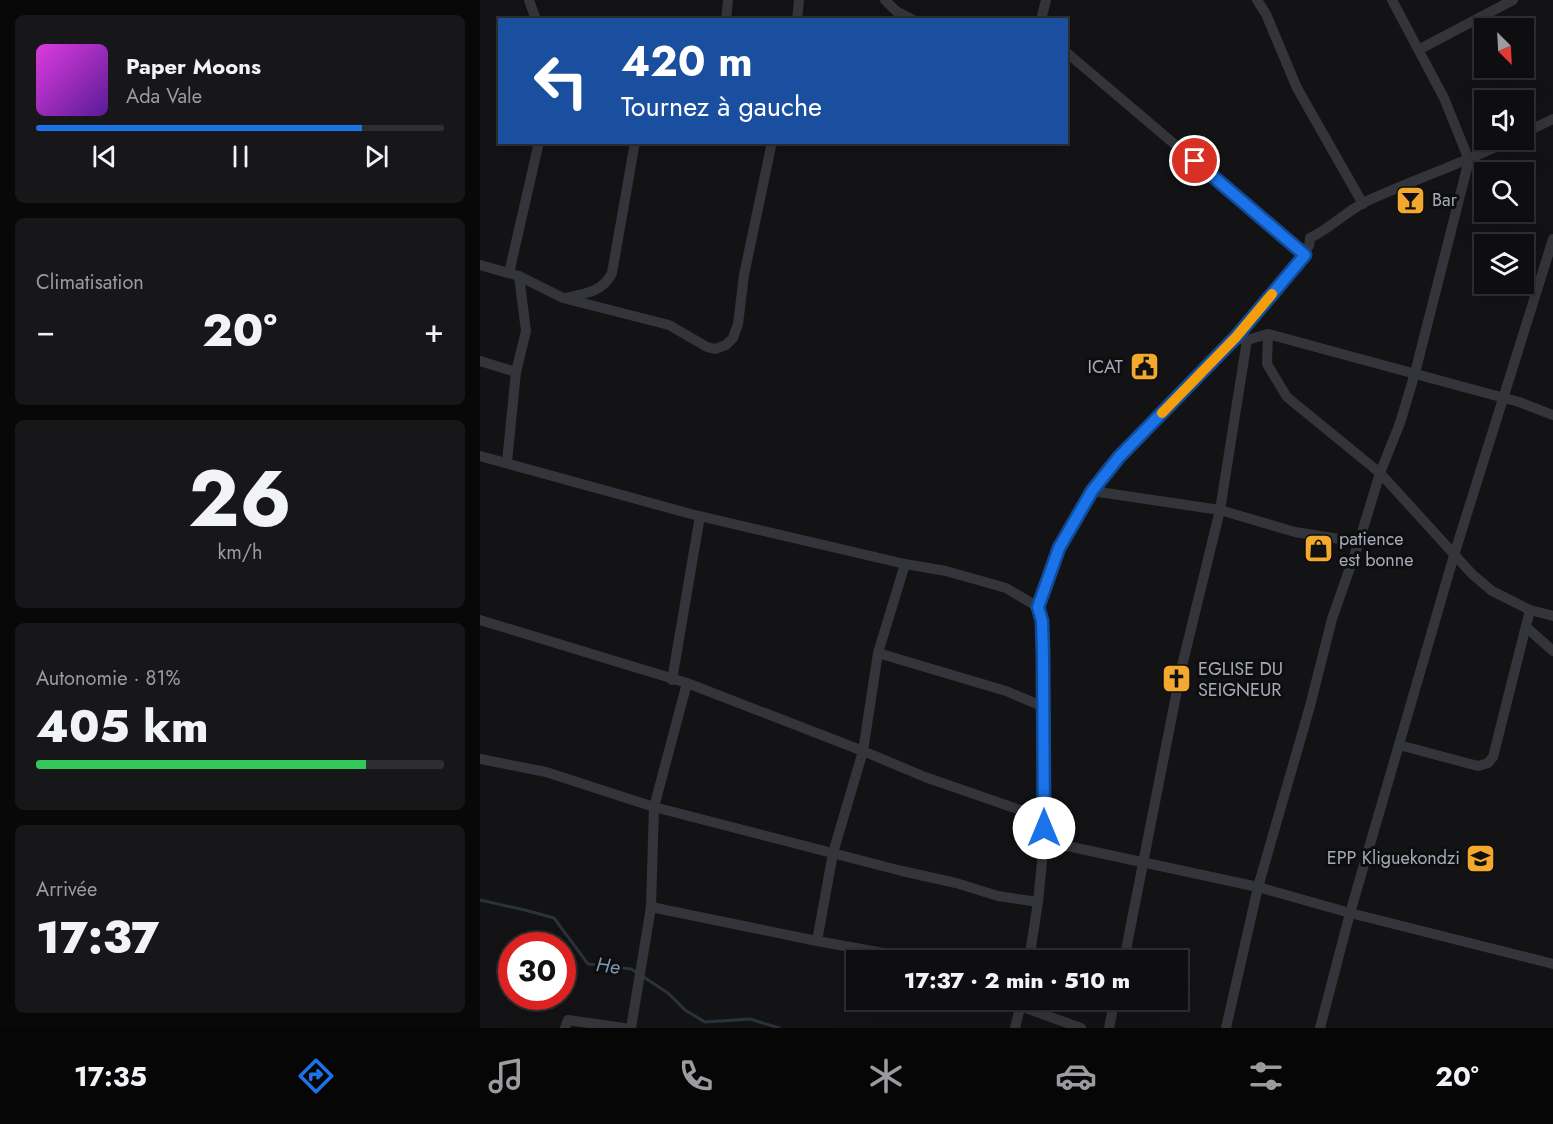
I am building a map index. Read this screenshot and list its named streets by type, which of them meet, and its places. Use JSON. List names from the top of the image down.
{
  "water": ["He"],
  "places": {
    "bar": ["Bar"],
    "public building": ["ICAT"],
    "shop": ["patience est bonne"],
    "church": ["EGLISE DU SEIGNEUR"],
    "school or university": ["EPP Kliguekondzi"]
  },
  "north": "bottom right",
  "page": {
    "turn": ["420 m", "Tournez à gauche"],
    "song": ["Paper Moons", "Ada Vale"],
    "tile": [
      "Climatisation",
      ["26", "km/h"],
      ["Autonomie · 81%", "405 km"],
      ["Arrivée", "17:37"]
    ],
    "heat": ["−", "20°", "+"],
    "limit": "30",
    "trip": "17:37 · 2 min · 510 m",
    "tabs": ["17:35", "20°"]
  }
}
